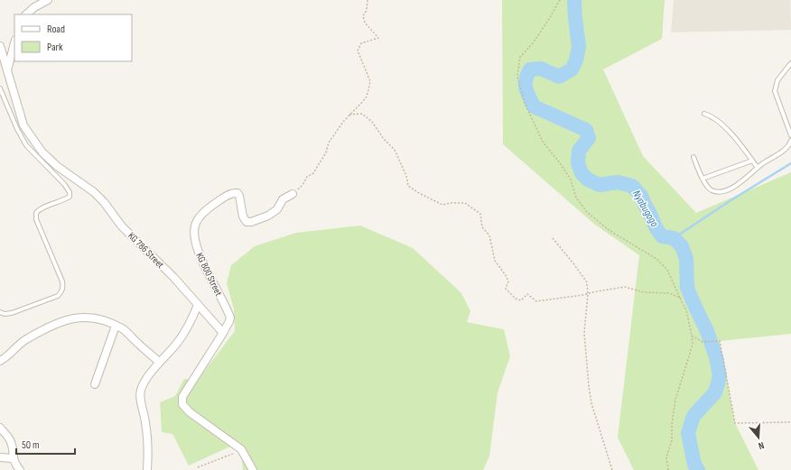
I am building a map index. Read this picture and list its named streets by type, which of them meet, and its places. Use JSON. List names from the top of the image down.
{
  "streets": {
    "street": ["KG 786 Street", "KG 800 Street"]
  },
  "water": ["Nyabugogo"],
  "legend": ["Road", "Park"],
  "scale_bar": "50 m",
  "north": "bottom"
}
